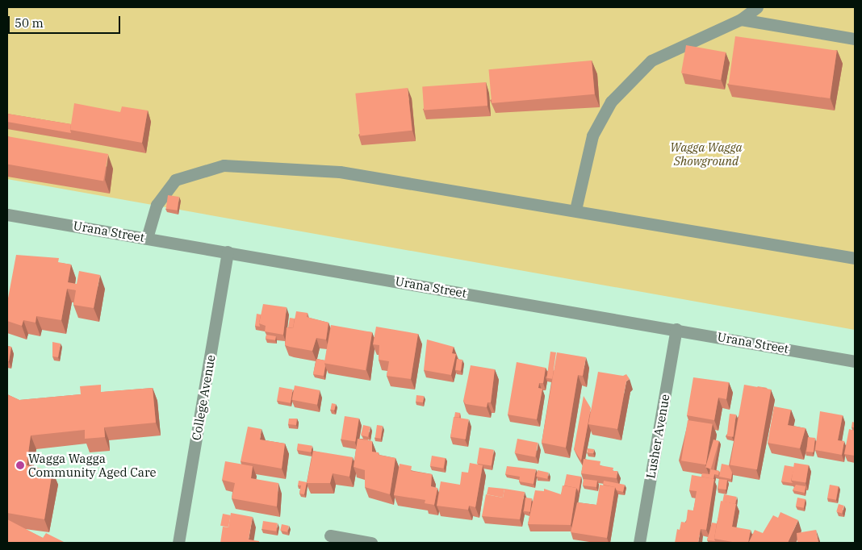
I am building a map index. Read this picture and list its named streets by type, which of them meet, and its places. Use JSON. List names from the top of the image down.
{
  "streets": {
    "street": ["Urana Street", "College Avenue", "Lusher Avenue"]
  },
  "crossings": [
    ["Urana Street", "College Avenue"],
    ["Urana Street", "Lusher Avenue"]
  ],
  "parks": ["Wagga Wagga Showground"],
  "places": ["Wagga Wagga Community Aged Care"],
  "scale_bar": "50 m"
}
